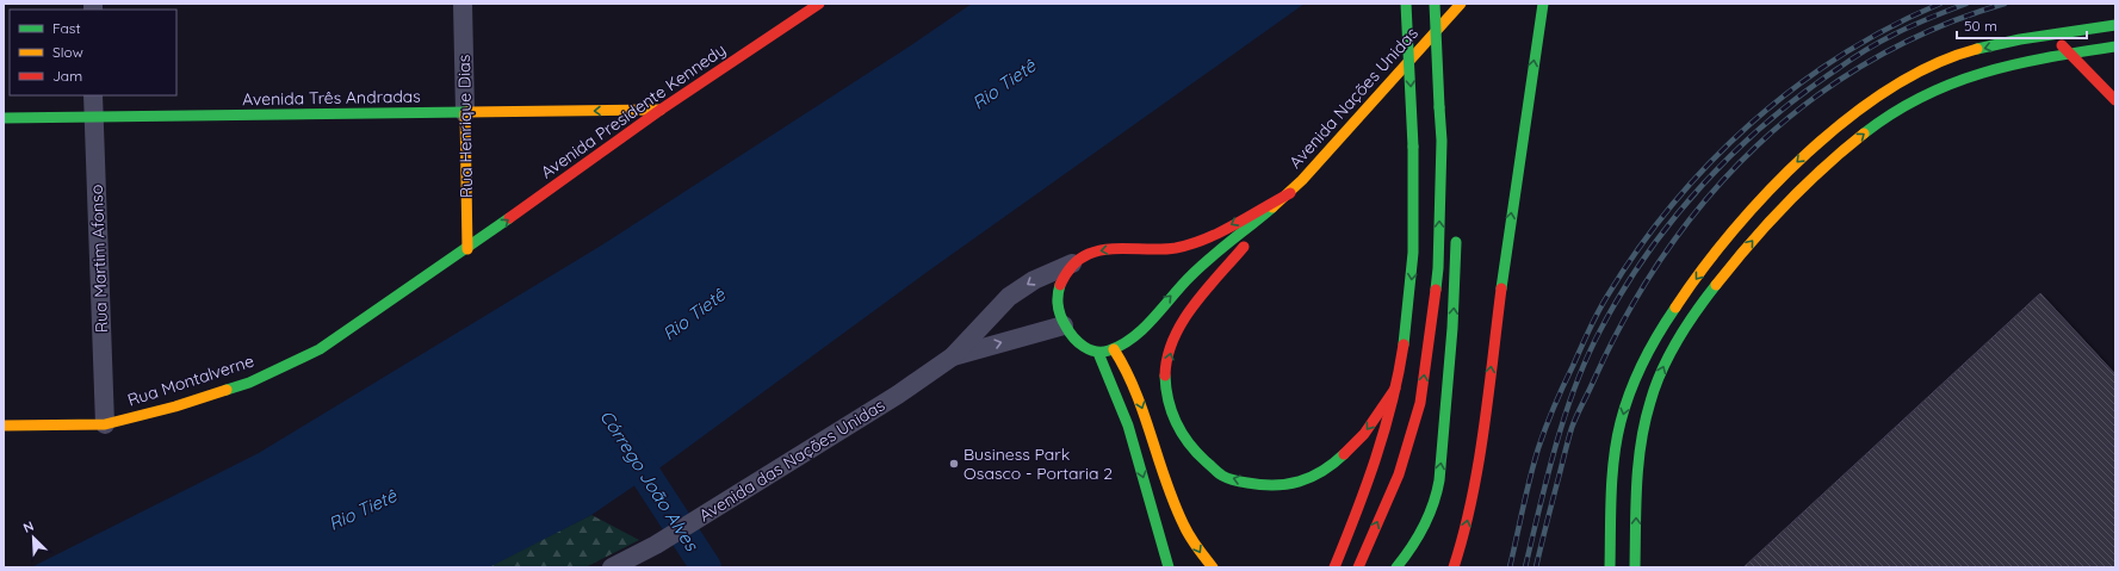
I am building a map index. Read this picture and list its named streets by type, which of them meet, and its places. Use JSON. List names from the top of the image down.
{
  "streets": {
    "main road": [
      "Avenida Três Andradas",
      "Avenida Nações Unidas",
      "Avenida Presidente Kennedy",
      "Rua Henrique Dias",
      "Rua Montalverne"
    ],
    "street": ["Rua Martim Afonso", "Avenida das Nações Unidas"]
  },
  "crossings": [
    ["Avenida Três Andradas", "Avenida Presidente Kennedy"],
    ["Avenida Três Andradas", "Rua Henrique Dias"],
    ["Avenida Três Andradas", "Rua Martim Afonso"],
    ["Avenida Presidente Kennedy", "Rua Henrique Dias"],
    ["Avenida Presidente Kennedy", "Rua Montalverne"],
    ["Rua Henrique Dias", "Rua Montalverne"],
    ["Rua Martim Afonso", "Rua Montalverne"]
  ],
  "one_way": ["Avenida Presidente Kennedy"],
  "water": ["Rio Tietê", "Córrego João Alves"],
  "places": ["Business Park Osasco - Portaria 2"],
  "legend": ["Fast", "Slow", "Jam"],
  "scale_bar": "50 m",
  "north": "top left"
}
